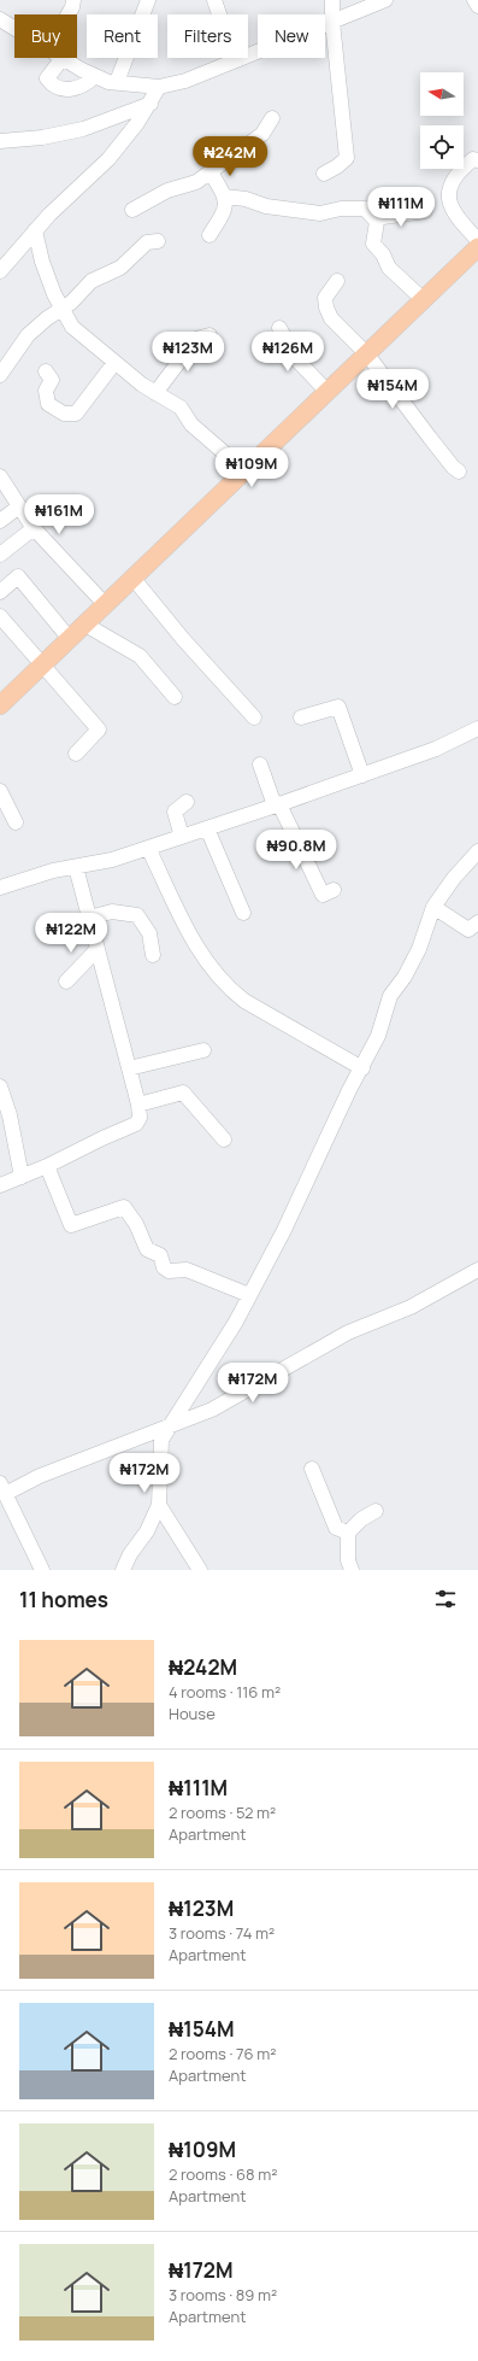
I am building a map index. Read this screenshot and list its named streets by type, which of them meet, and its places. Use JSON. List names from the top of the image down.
{
  "north": "left",
  "page": {
    "chip": [
      "Buy",
      "Rent",
      "Filters",
      "New"
    ],
    "price": [
      "₦242M",
      "₦111M",
      "₦123M",
      "₦126M",
      "₦154M",
      "₦109M",
      "₦161M",
      "₦90.8M",
      "₦122M",
      "₦172M",
      "₦172M"
    ],
    "heading": "11 homes",
    "list": [
      {
        "name": "₦242M",
        "note": "4 rooms · 116 m² · House"
      },
      {
        "name": "₦111M",
        "note": "2 rooms · 52 m² · Apartment"
      },
      {
        "name": "₦123M",
        "note": "3 rooms · 74 m² · Apartment"
      },
      {
        "name": "₦154M",
        "note": "2 rooms · 76 m² · Apartment"
      },
      {
        "name": "₦109M",
        "note": "2 rooms · 68 m² · Apartment"
      },
      {
        "name": "₦172M",
        "note": "3 rooms · 89 m² · Apartment"
      }
    ]
  }
}
